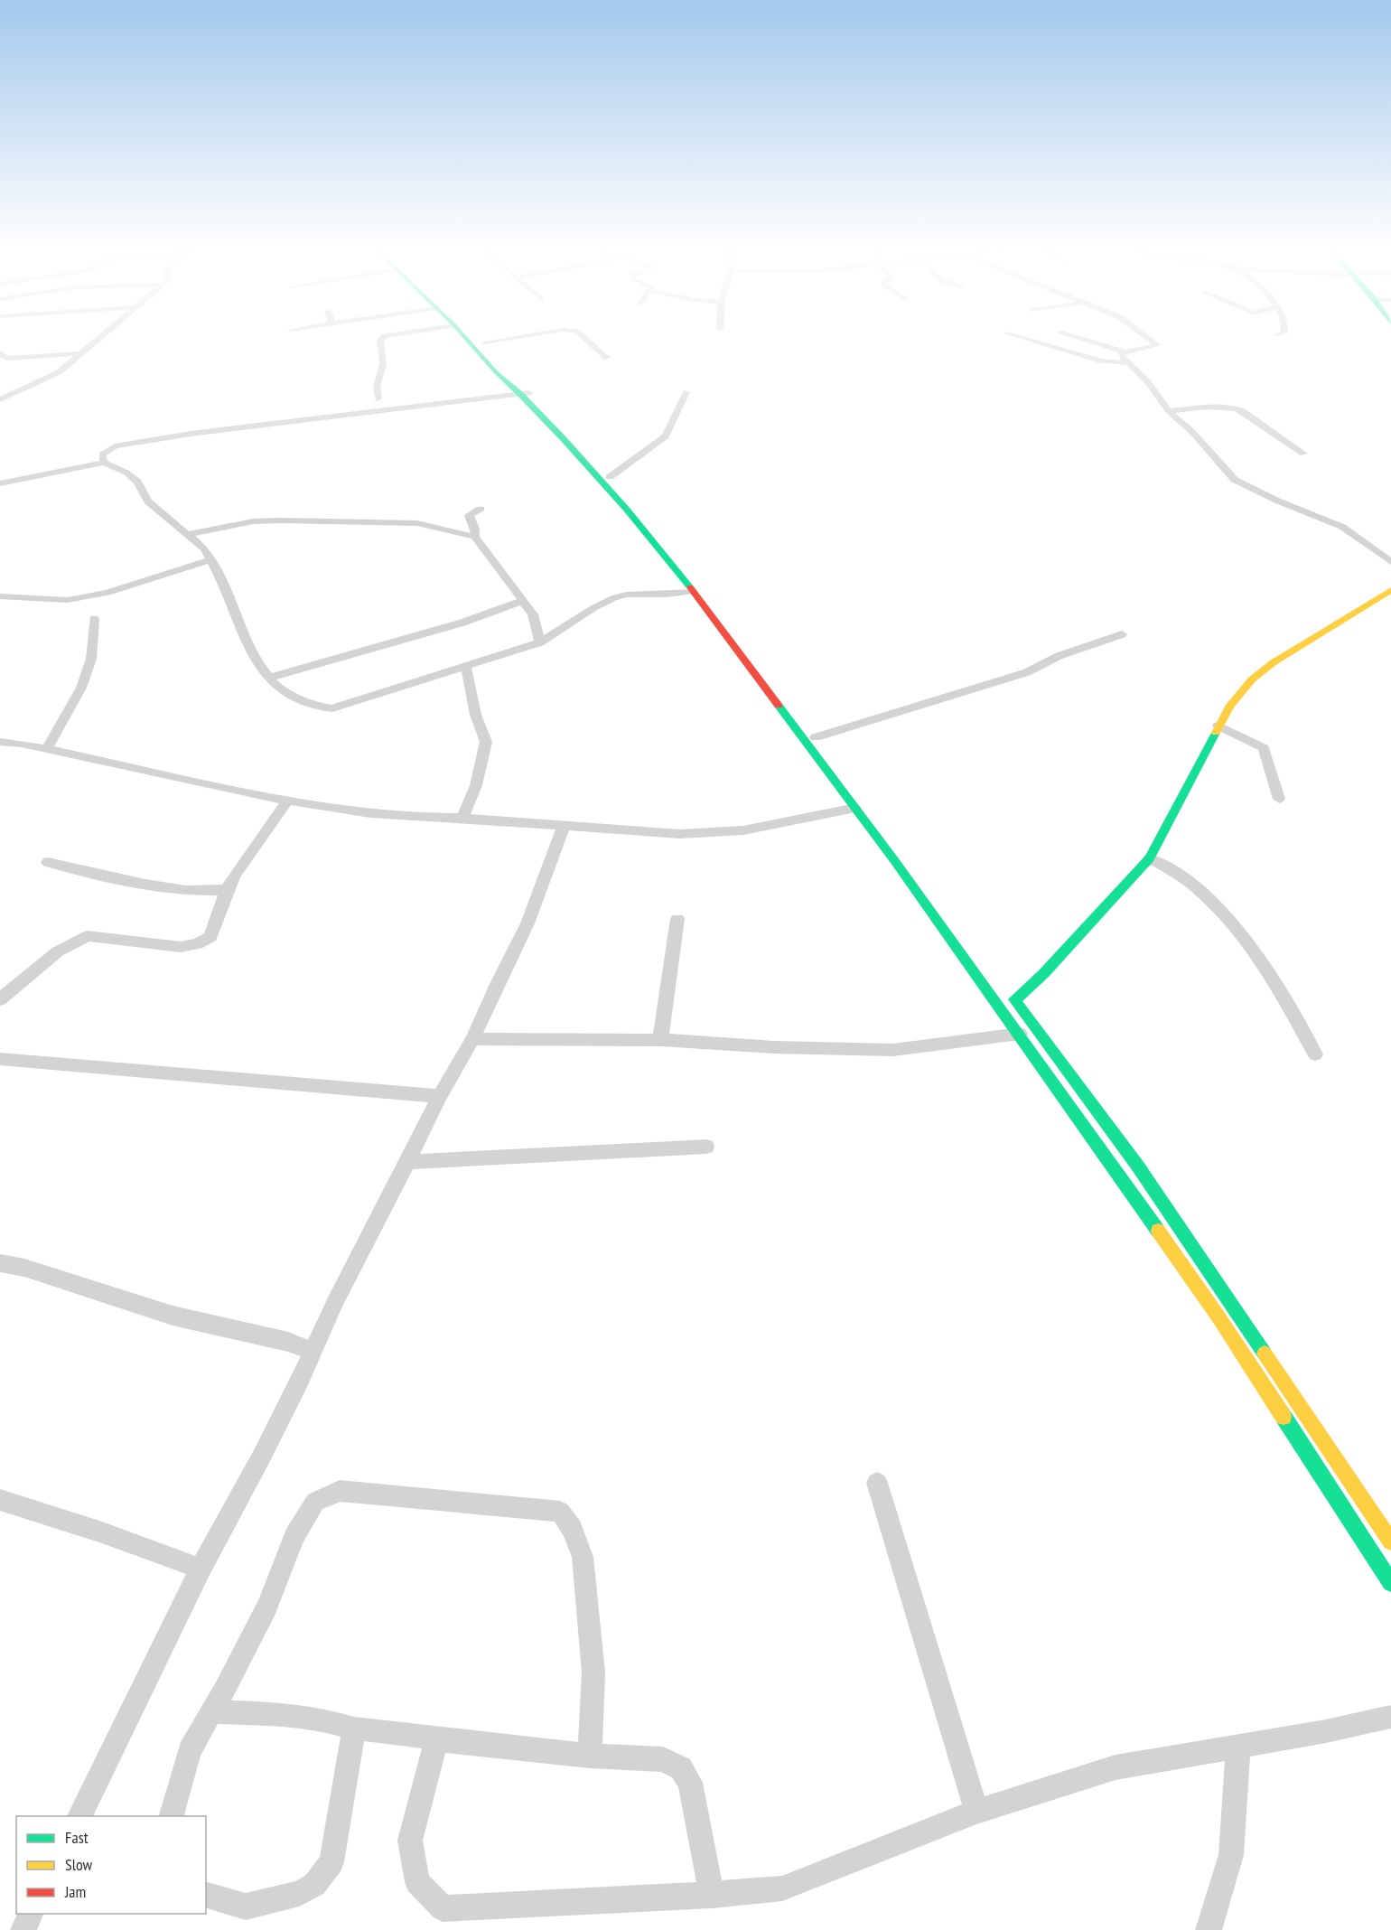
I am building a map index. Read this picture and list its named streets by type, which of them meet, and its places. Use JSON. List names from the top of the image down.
{
  "legend": ["Fast", "Slow", "Jam"]
}
